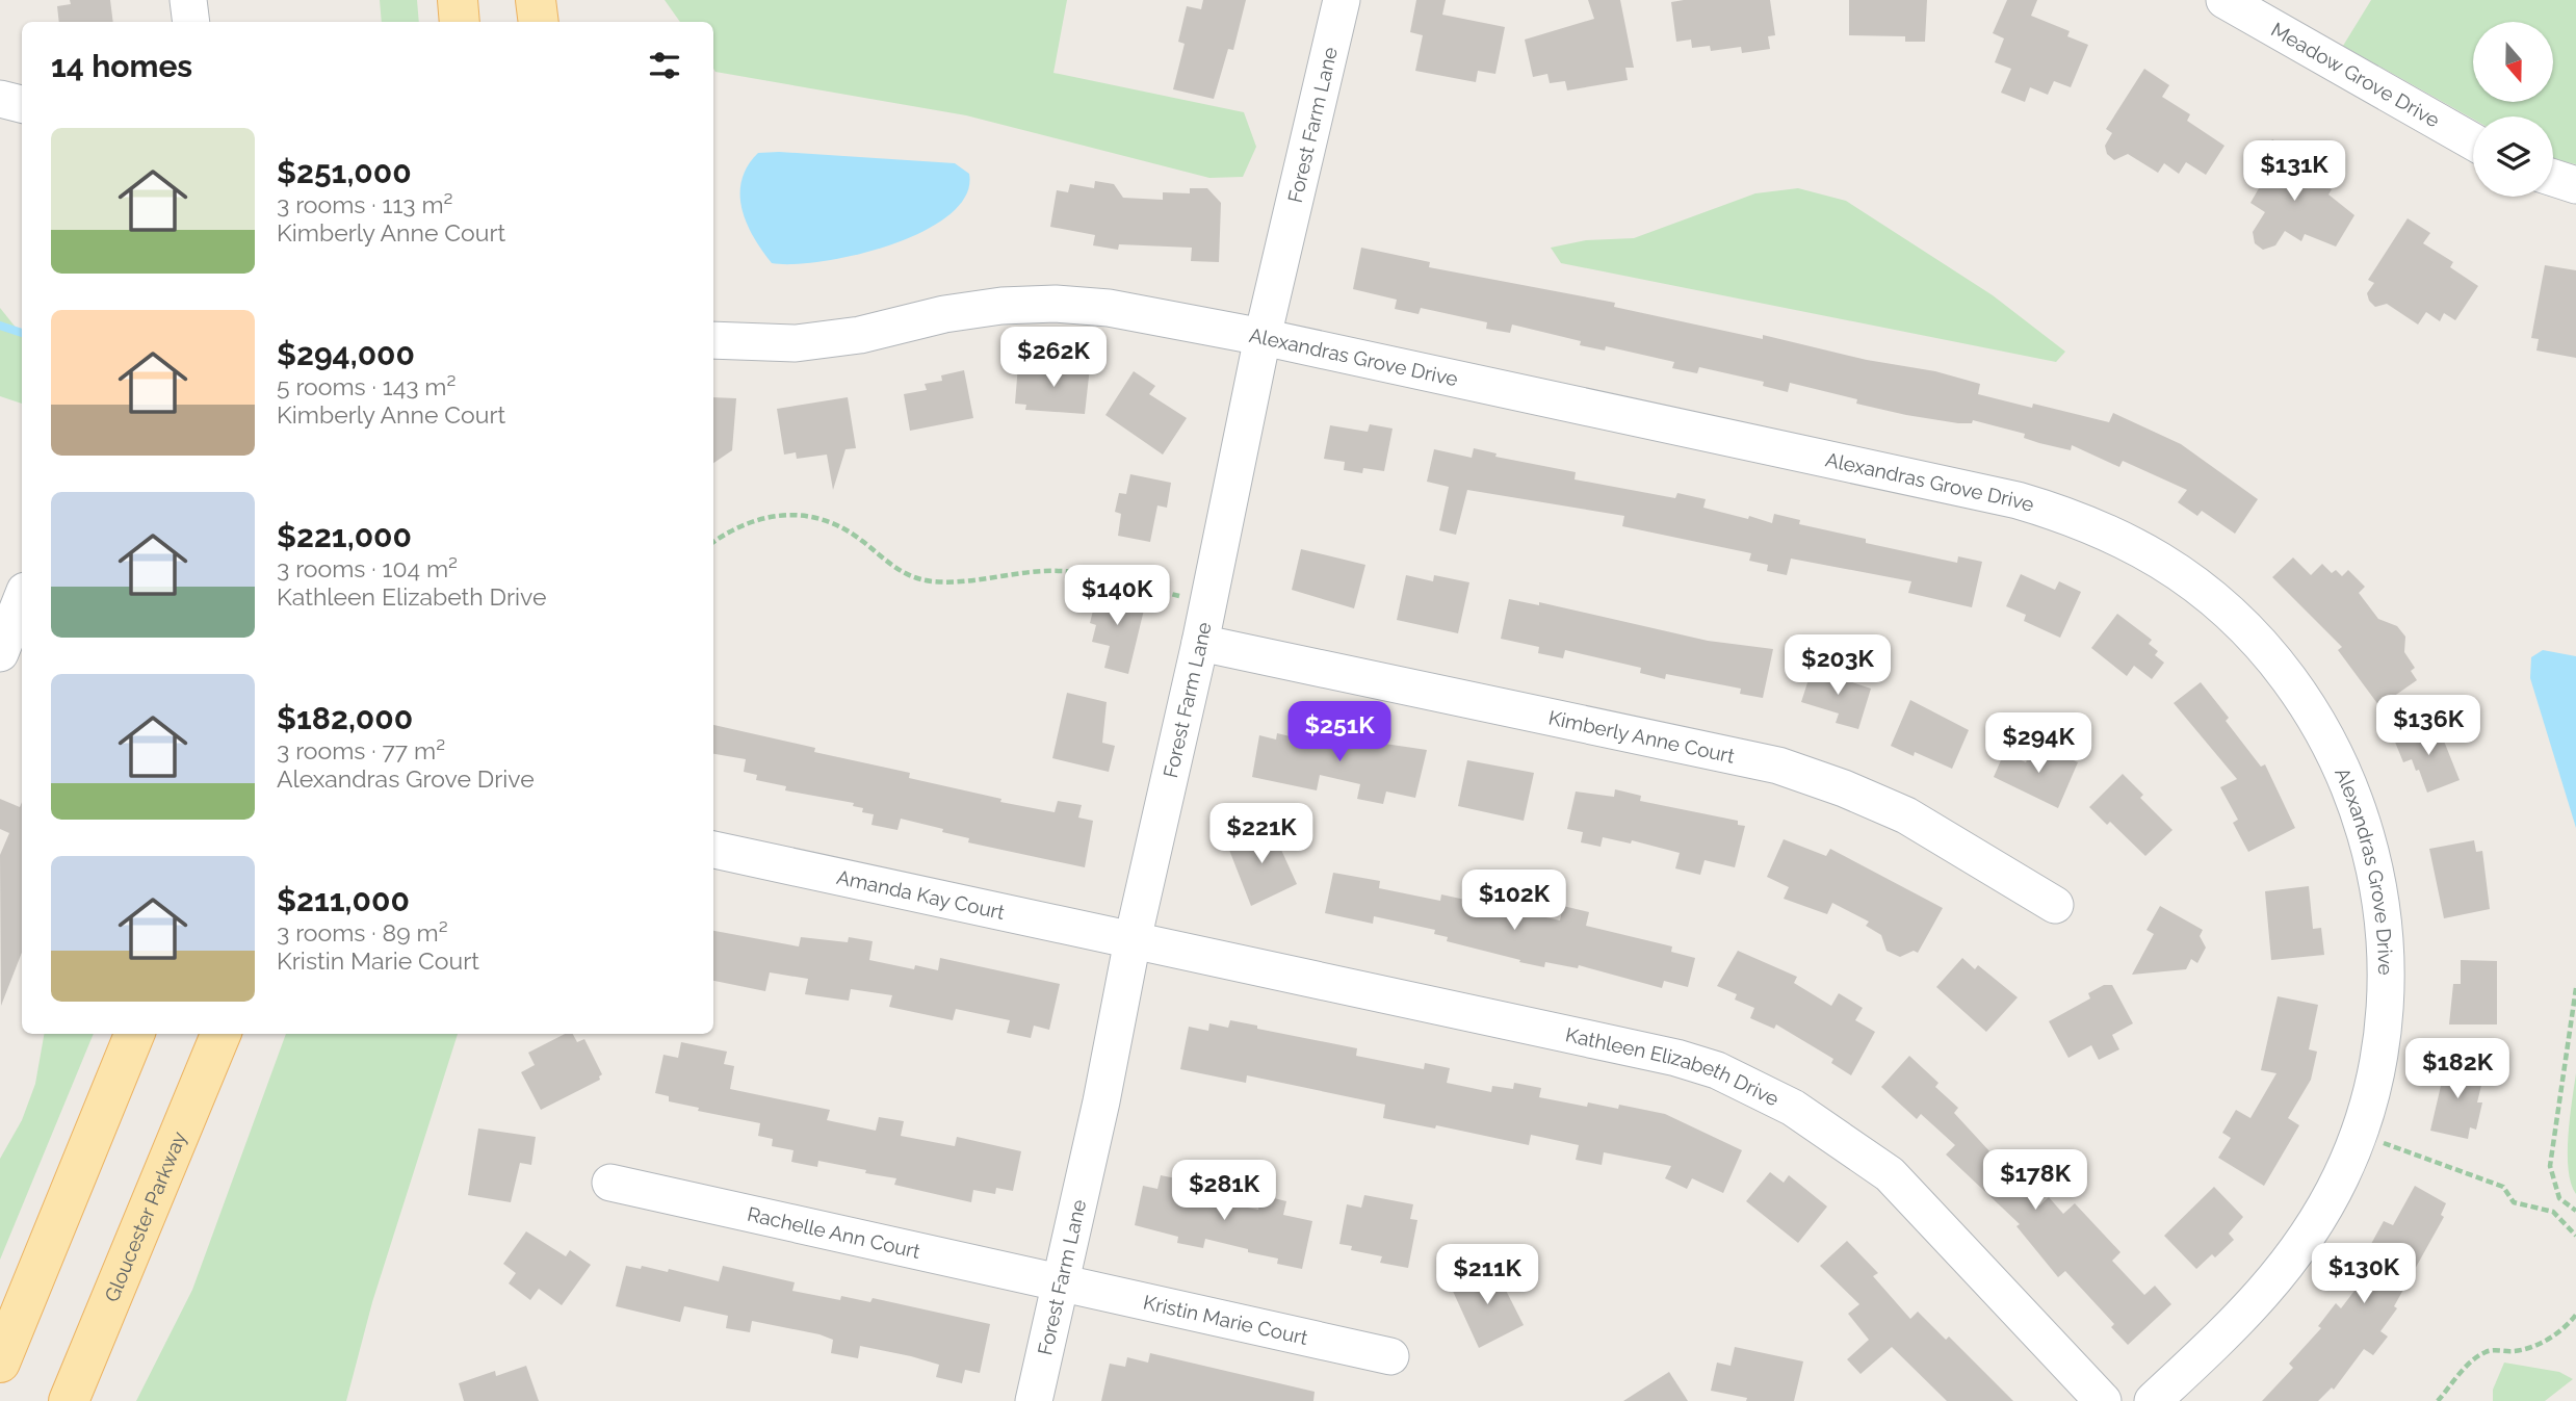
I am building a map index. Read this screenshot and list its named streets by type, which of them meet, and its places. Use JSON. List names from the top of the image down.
{
  "streets": {
    "main road": ["Gloucester Parkway"],
    "street": [
      "Meadow Grove Drive",
      "Forest Farm Lane",
      "Alexandras Grove Drive",
      "Kimberly Anne Court",
      "Amanda Kay Court",
      "Kathleen Elizabeth Drive",
      "Rachelle Ann Court",
      "Kristin Marie Court"
    ]
  },
  "crossings": [
    ["Forest Farm Lane", "Alexandras Grove Drive"],
    ["Forest Farm Lane", "Kimberly Anne Court"],
    ["Forest Farm Lane", "Amanda Kay Court"],
    ["Forest Farm Lane", "Kathleen Elizabeth Drive"],
    ["Forest Farm Lane", "Rachelle Ann Court"],
    ["Forest Farm Lane", "Kristin Marie Court"],
    ["Amanda Kay Court", "Kathleen Elizabeth Drive"],
    ["Rachelle Ann Court", "Kristin Marie Court"]
  ],
  "north": "bottom",
  "page": {
    "heading": "14 homes",
    "list": [
      {
        "name": "$251,000",
        "note": "3 rooms · 113 m² · Kimberly Anne Court"
      },
      {
        "name": "$294,000",
        "note": "5 rooms · 143 m² · Kimberly Anne Court"
      },
      {
        "name": "$221,000",
        "note": "3 rooms · 104 m² · Kathleen Elizabeth Drive"
      },
      {
        "name": "$182,000",
        "note": "3 rooms · 77 m² · Alexandras Grove Drive"
      },
      {
        "name": "$211,000",
        "note": "3 rooms · 89 m² · Kristin Marie Court"
      }
    ],
    "price": [
      "$131K",
      "$262K",
      "$140K",
      "$203K",
      "$136K",
      "$251K",
      "$294K",
      "$221K",
      "$102K",
      "$182K",
      "$178K",
      "$281K",
      "$130K",
      "$211K"
    ]
  }
}
